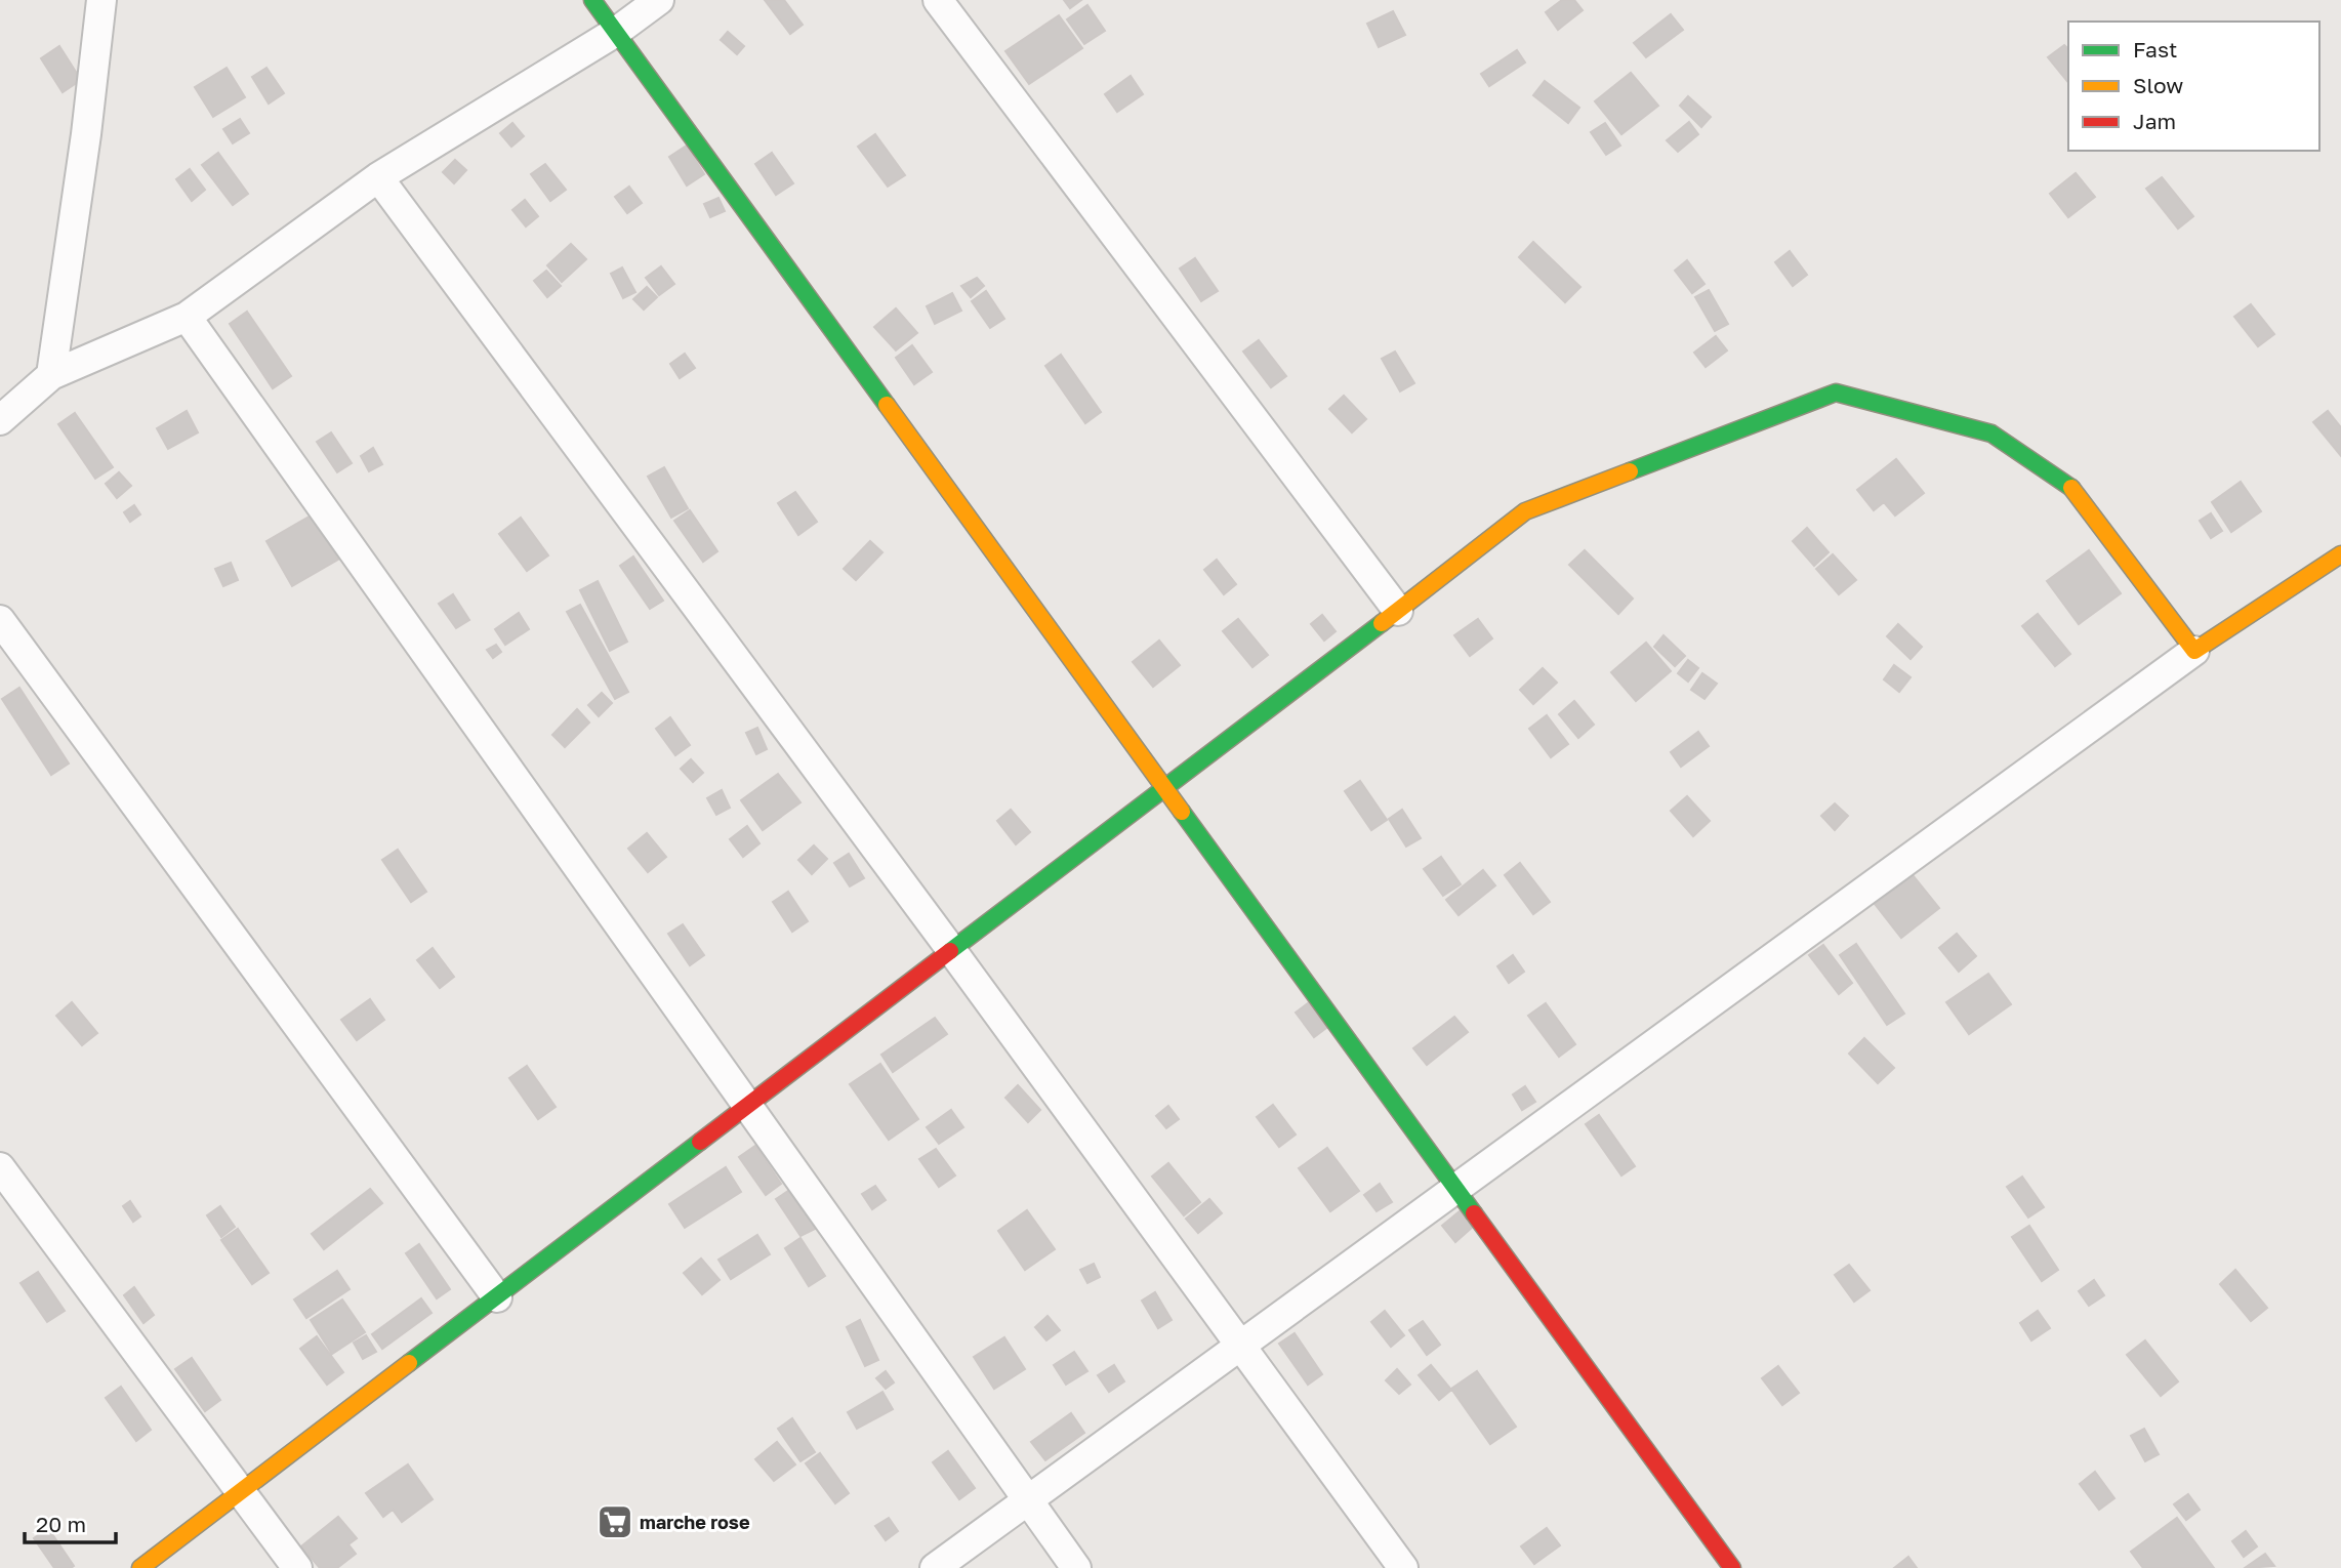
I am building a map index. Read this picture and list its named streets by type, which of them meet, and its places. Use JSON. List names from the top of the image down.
{
  "places": {
    "supermarket": ["marche rose"]
  },
  "legend": ["Fast", "Slow", "Jam"],
  "scale_bar": "20 m"
}
